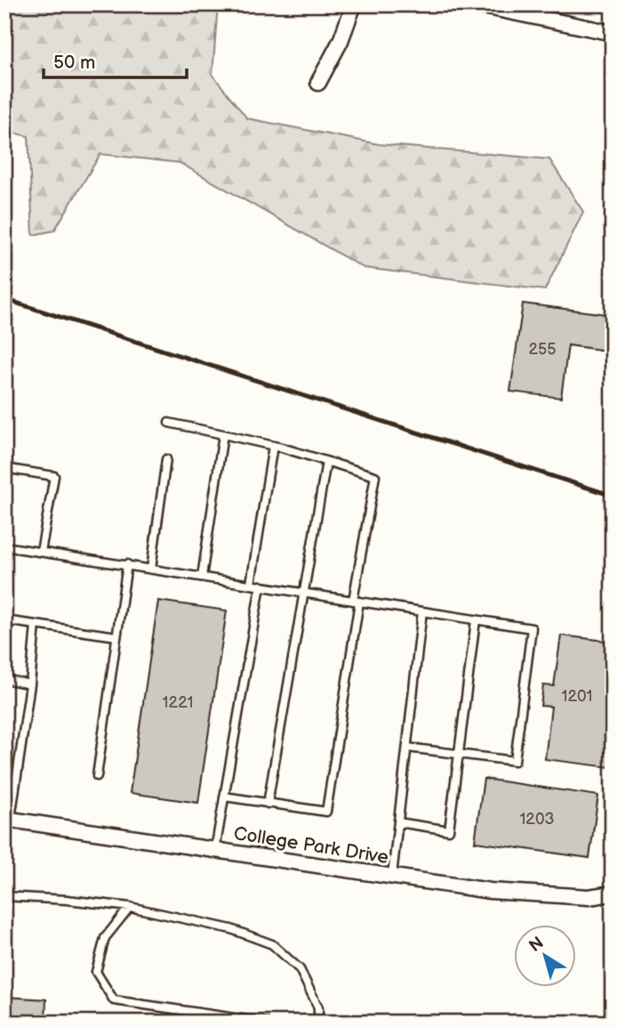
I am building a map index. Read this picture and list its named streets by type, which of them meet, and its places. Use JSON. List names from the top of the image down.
{
  "streets": {
    "street": ["College Park Drive"]
  },
  "house_numbers": [
    "255",
    "1201",
    "1221",
    "1203"
  ],
  "scale_bar": "50 m",
  "north": "top left"
}
